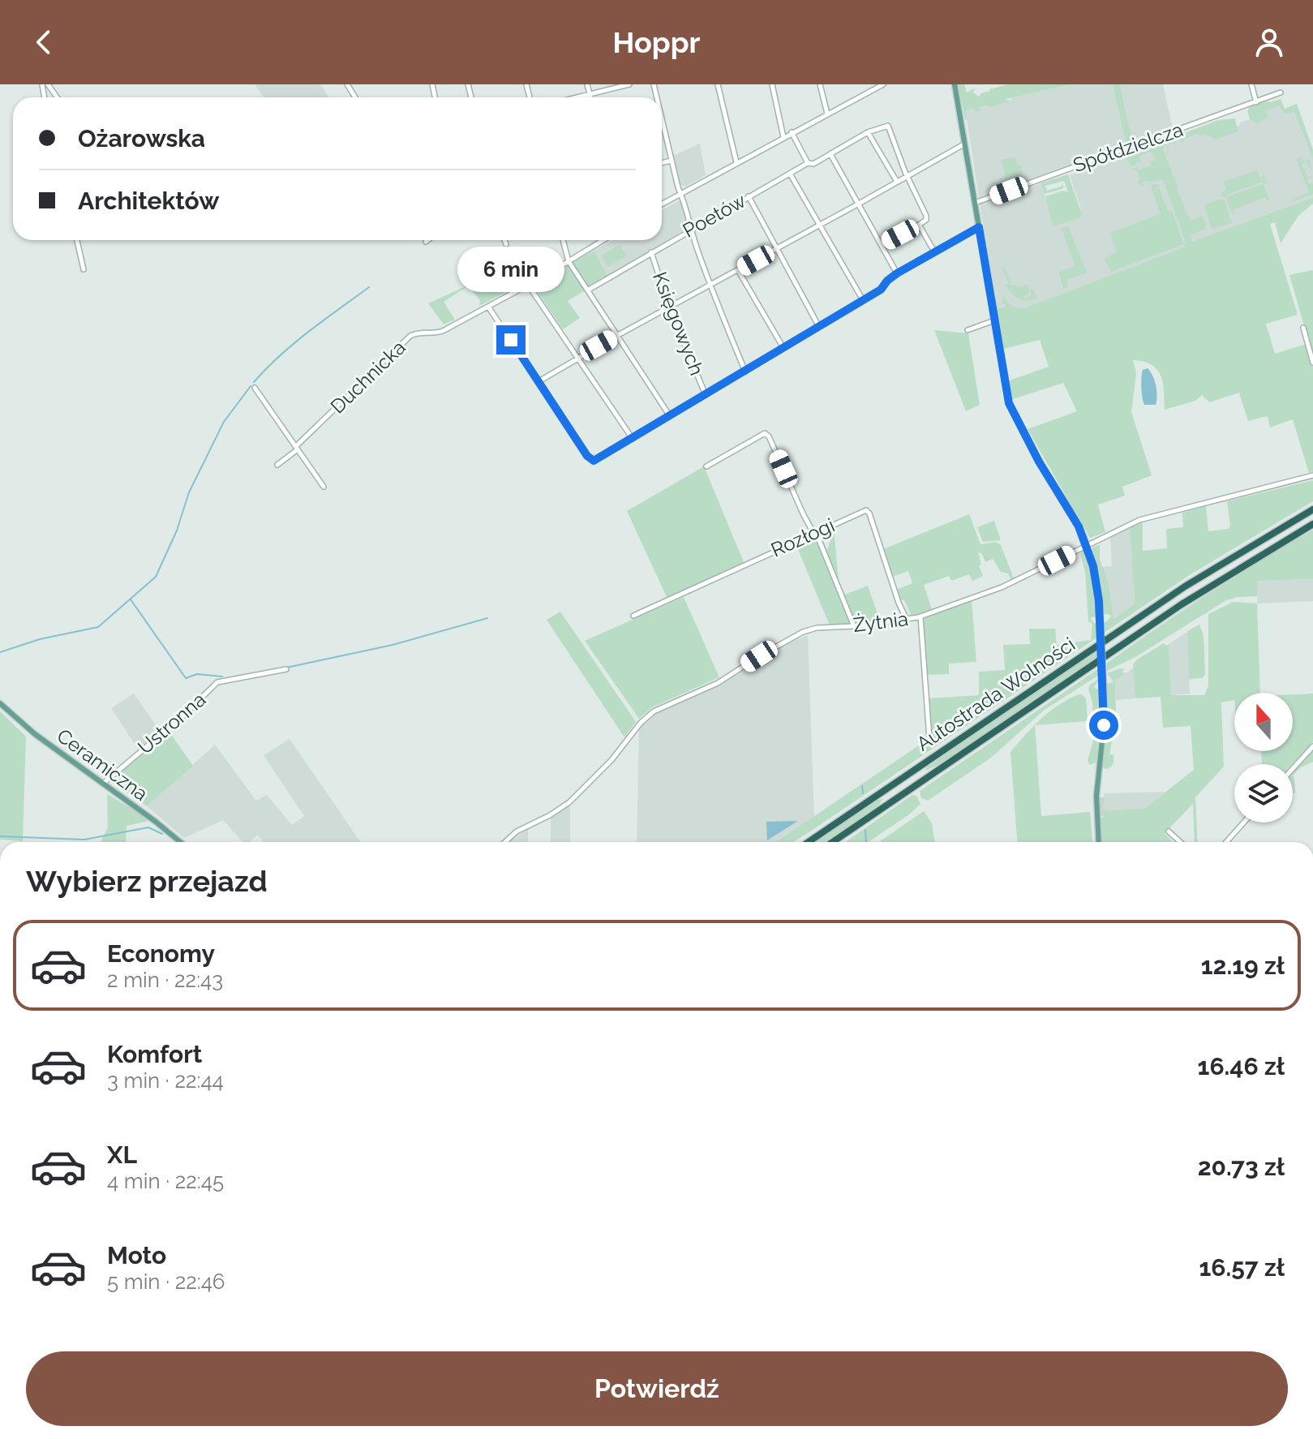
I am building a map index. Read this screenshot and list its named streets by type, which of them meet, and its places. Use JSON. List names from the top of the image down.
{
  "streets": {
    "highway": ["Autostrada Wolności"],
    "main road": ["Ceramiczna"],
    "street": [
      "Spółdzielcza",
      "Poetów",
      "Księgowych",
      "Duchnicka",
      "Rozłogi",
      "Żytnia",
      "Ustronna"
    ]
  },
  "crossings": [
    ["Poetów", "Księgowych"],
    ["Rozłogi", "Żytnia"],
    ["Ustronna", "Ceramiczna"]
  ],
  "north": "top",
  "page": {
    "header": "Hoppr",
    "banner": ["Ożarowska", "Architektów"],
    "bubble": "6 min",
    "heading": "Wybierz przejazd",
    "list": [
      {
        "name": "Economy",
        "note": "2 min · 22:43",
        "value": "12.19 zł"
      },
      {
        "name": "Komfort",
        "note": "3 min · 22:44",
        "value": "16.46 zł"
      },
      {
        "name": "XL",
        "note": "4 min · 22:45",
        "value": "20.73 zł"
      },
      {
        "name": "Moto",
        "note": "5 min · 22:46",
        "value": "16.57 zł"
      }
    ],
    "buttons": "Potwierdź"
  }
}
